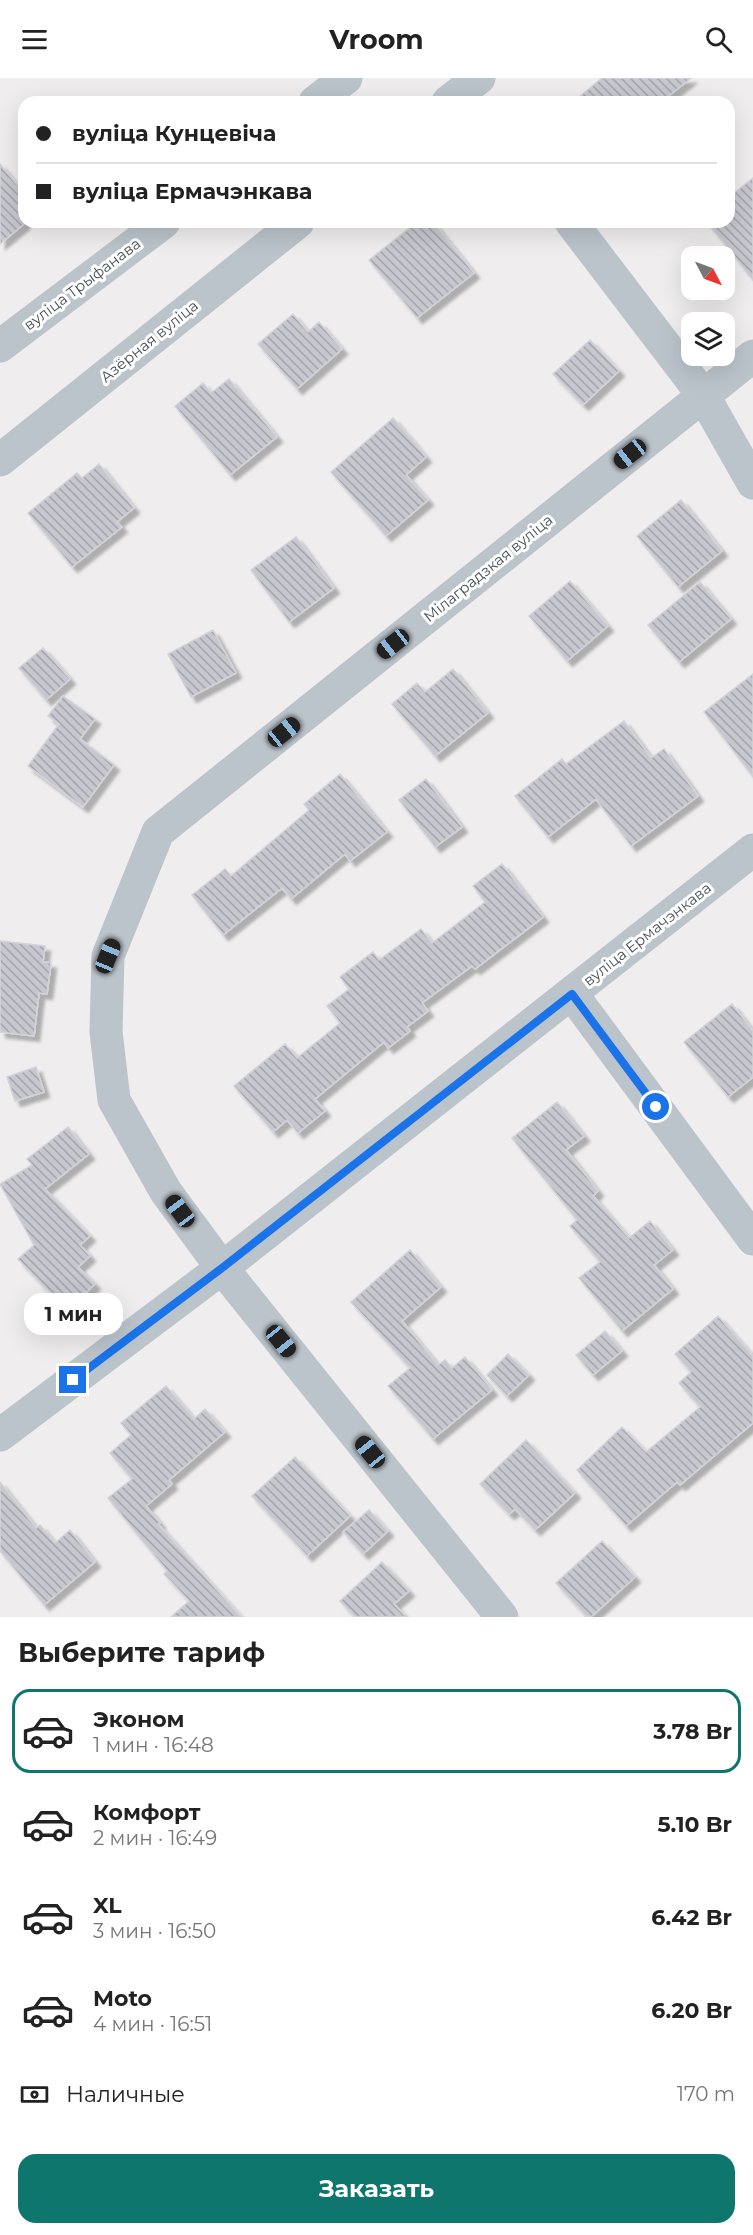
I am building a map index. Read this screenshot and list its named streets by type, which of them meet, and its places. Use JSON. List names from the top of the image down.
{
  "streets": {
    "street": [
      "вуліца Трыфанава",
      "Азёрная вуліца",
      "Мілаградзкая вуліца",
      "вуліца Ермачэнкава"
    ]
  },
  "crossings": [
    ["Мілаградзкая вуліца", "вуліца Ермачэнкава"]
  ],
  "north": "bottom right",
  "page": {
    "header": "Vroom",
    "banner": ["вуліца Кунцевіча", "вуліца Ермачэнкава"],
    "bubble": "1 мин",
    "heading": "Выберите тариф",
    "list": [
      {
        "name": "Эконом",
        "note": "1 мин · 16:48",
        "value": "3.78 Br"
      },
      {
        "name": "Комфорт",
        "note": "2 мин · 16:49",
        "value": "5.10 Br"
      },
      {
        "name": "XL",
        "note": "3 мин · 16:50",
        "value": "6.42 Br"
      },
      {
        "name": "Moto",
        "note": "4 мин · 16:51",
        "value": "6.20 Br"
      }
    ],
    "pay": ["Наличные", "170 m"],
    "buttons": "Заказать"
  }
}
